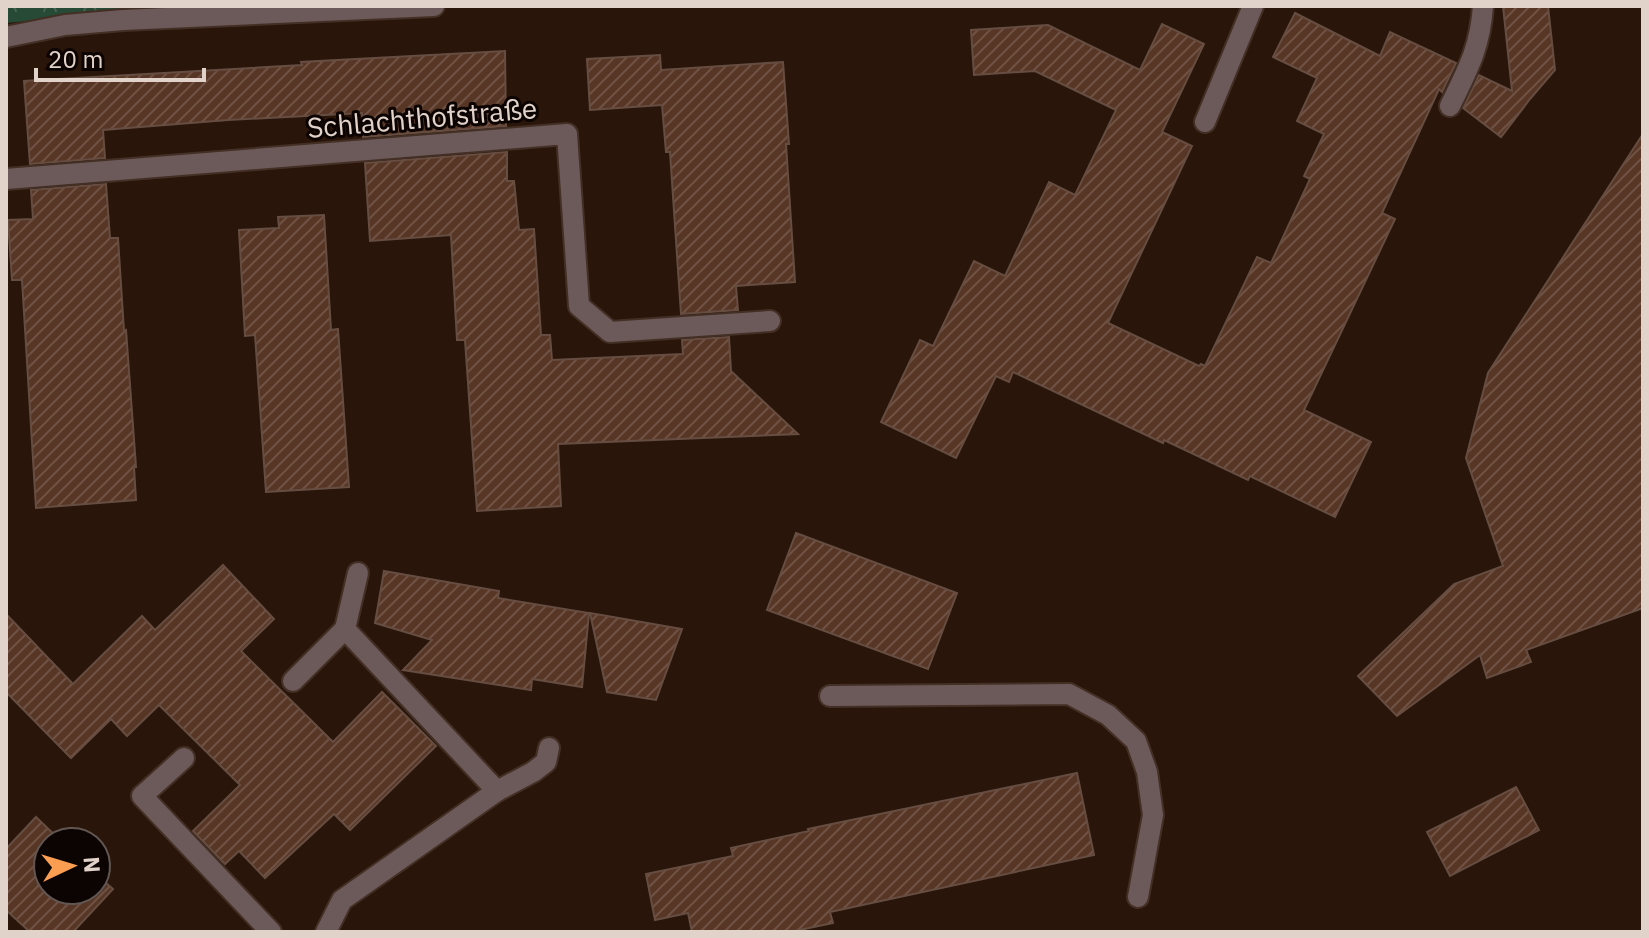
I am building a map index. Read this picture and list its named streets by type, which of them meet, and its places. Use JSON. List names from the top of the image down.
{
  "streets": {
    "street": ["Schlachthofstraße"]
  },
  "scale_bar": "20 m",
  "north": "right"
}
